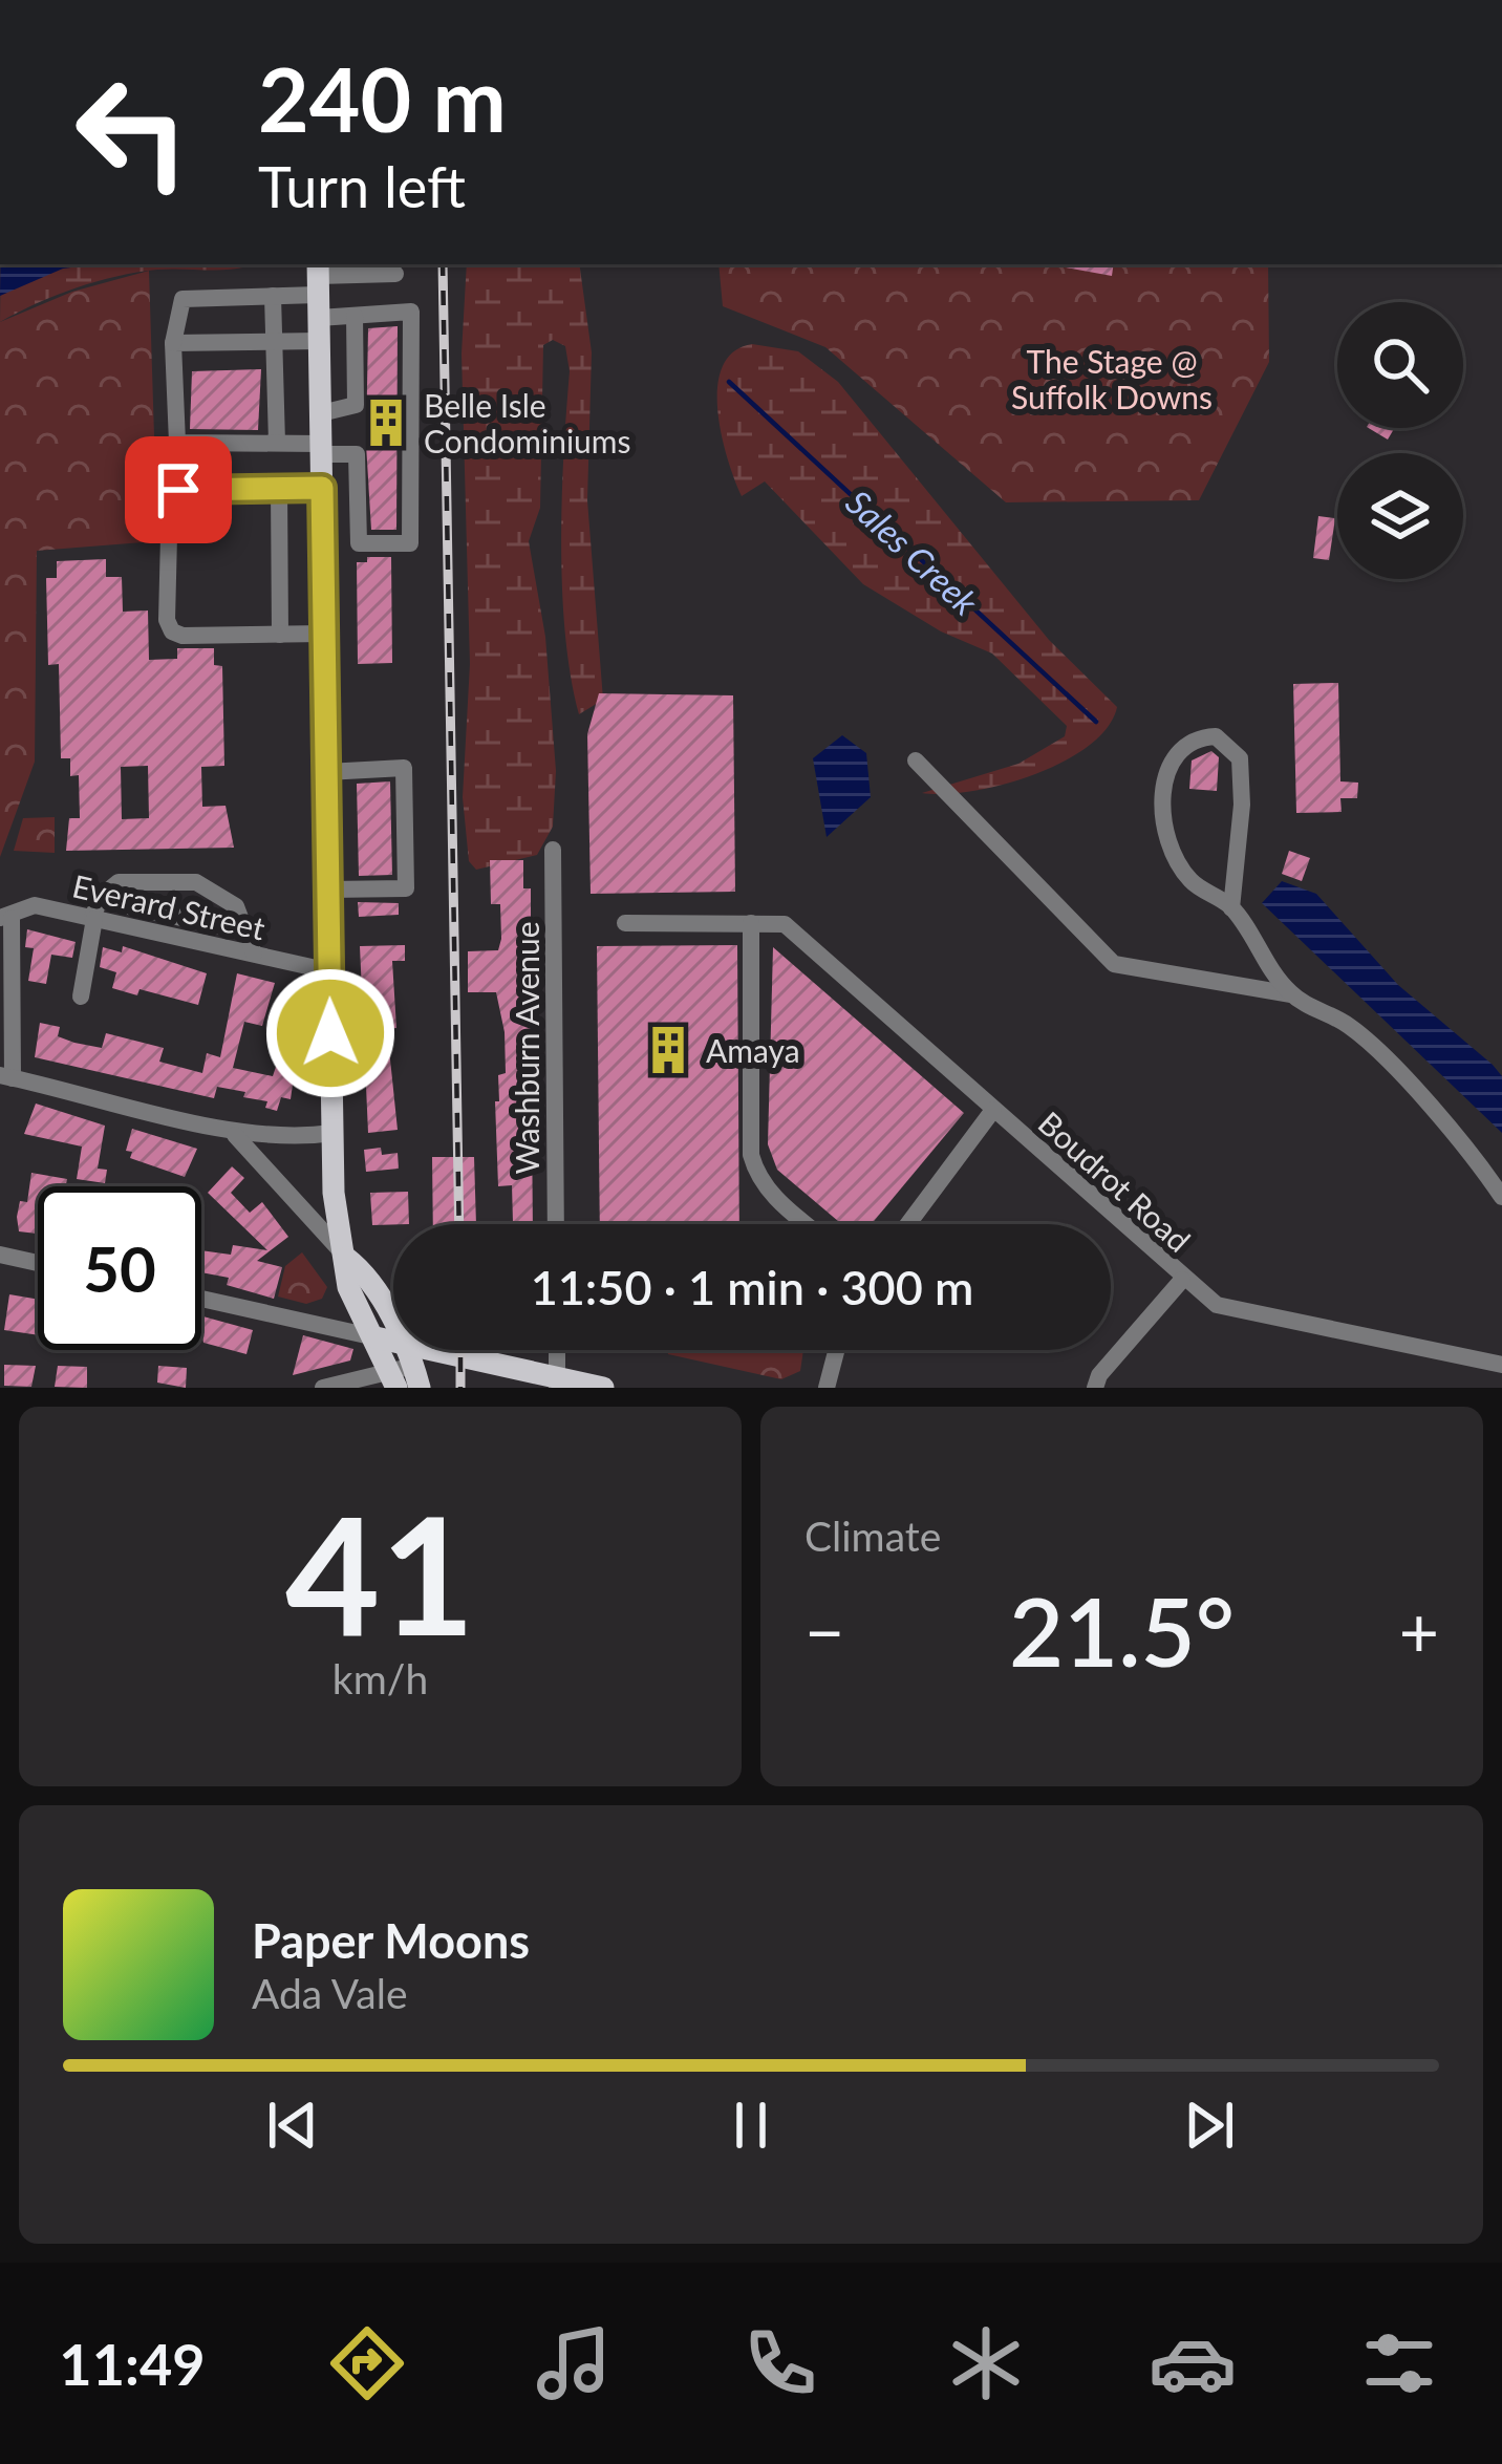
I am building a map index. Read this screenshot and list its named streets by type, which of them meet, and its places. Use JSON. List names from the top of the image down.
{
  "streets": {
    "street": ["Everard Street", "Washburn Avenue", "Boudrot Road"]
  },
  "water": ["Sales Creek"],
  "parks": ["The Stage @ Suffolk Downs"],
  "places": {
    "building": ["Belle Isle Condominiums", "Amaya"]
  },
  "page": {
    "turn": ["240 m", "Turn left"],
    "limit": "50",
    "trip": "11:50 · 1 min · 300 m",
    "tile": [
      ["41", "km/h"],
      "Climate"
    ],
    "heat": ["−", "21.5°", "+"],
    "song": ["Paper Moons", "Ada Vale"],
    "tabs": "11:49"
  }
}
